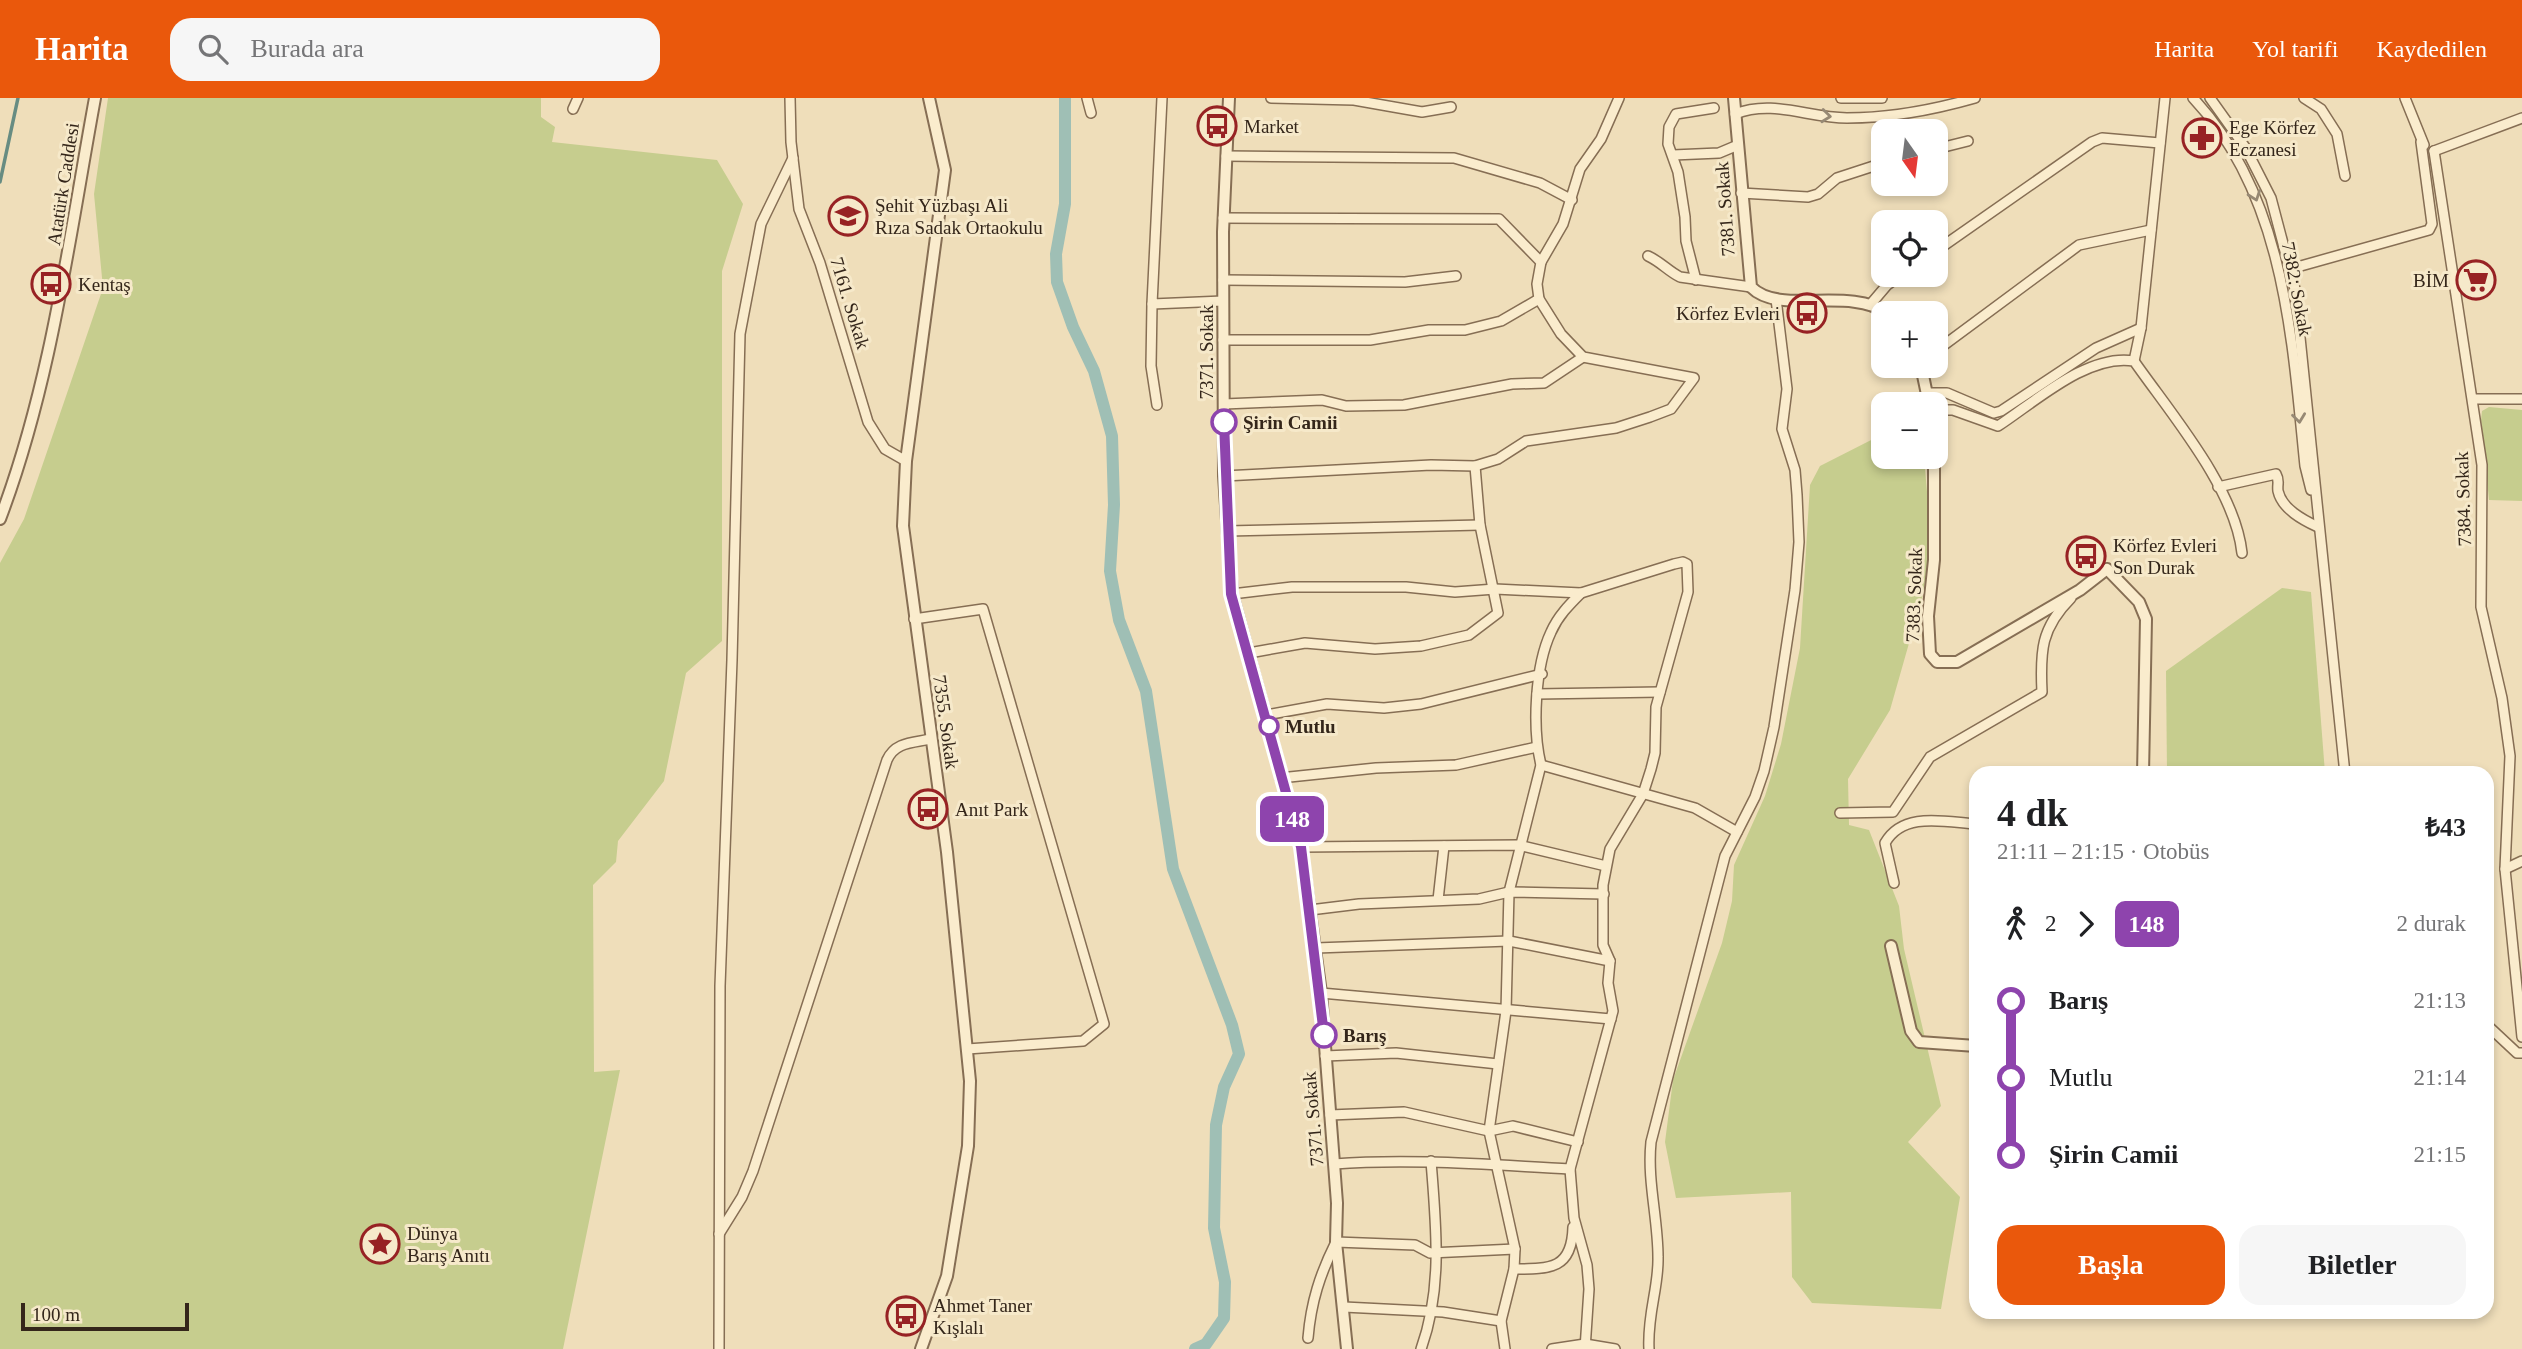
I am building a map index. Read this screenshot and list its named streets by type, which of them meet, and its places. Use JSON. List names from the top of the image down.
{
  "streets": {
    "street": [
      "Atatürk Caddesi",
      "7381. Sokak",
      "7382: Sokak",
      "7161. Sokak",
      "7371. Sokak",
      "7384. Sokak",
      "7383. Sokak",
      "7355. Sokak"
    ]
  },
  "crossings": [
    ["7161. Sokak", "7355. Sokak"]
  ],
  "places": {
    "bus stop": [
      "Market",
      "Kentaş",
      "Körfez Evleri",
      "Körfez Evleri Son Durak",
      "Anıt Park",
      "Ahmet Taner Kışlalı"
    ],
    "pharmacy": ["Ege Körfez Eczanesi"],
    "school or university": ["Şehit Yüzbaşı Ali Rıza Sadak Ortaokulu"],
    "supermarket": ["BİM"],
    "other": ["Şirin Camii", "Mutlu", "Barış"],
    "place": ["Dünya Barış Anıtı"]
  },
  "lines": ["bus line 148"],
  "scale_bar": "100 m",
  "north": "bottom",
  "page": {
    "header": "Harita",
    "search": "Burada ara",
    "nav": ["Harita", "Yol tarifi", "Kaydedilen"],
    "on_map": "148",
    "map_buttons": ["+", "−"],
    "heading": ["4 dk", "21:11 – 21:15 · Otobüs", "₺43"],
    "legs": ["2", "148", "2 durak"],
    "list": [
      {
        "name": "Barış",
        "value": "21:13"
      },
      {
        "name": "Mutlu",
        "value": "21:14"
      },
      {
        "name": "Şirin Camii",
        "value": "21:15"
      }
    ],
    "buttons": ["Başla", "Biletler"],
    "scale": "100 m"
  }
}
